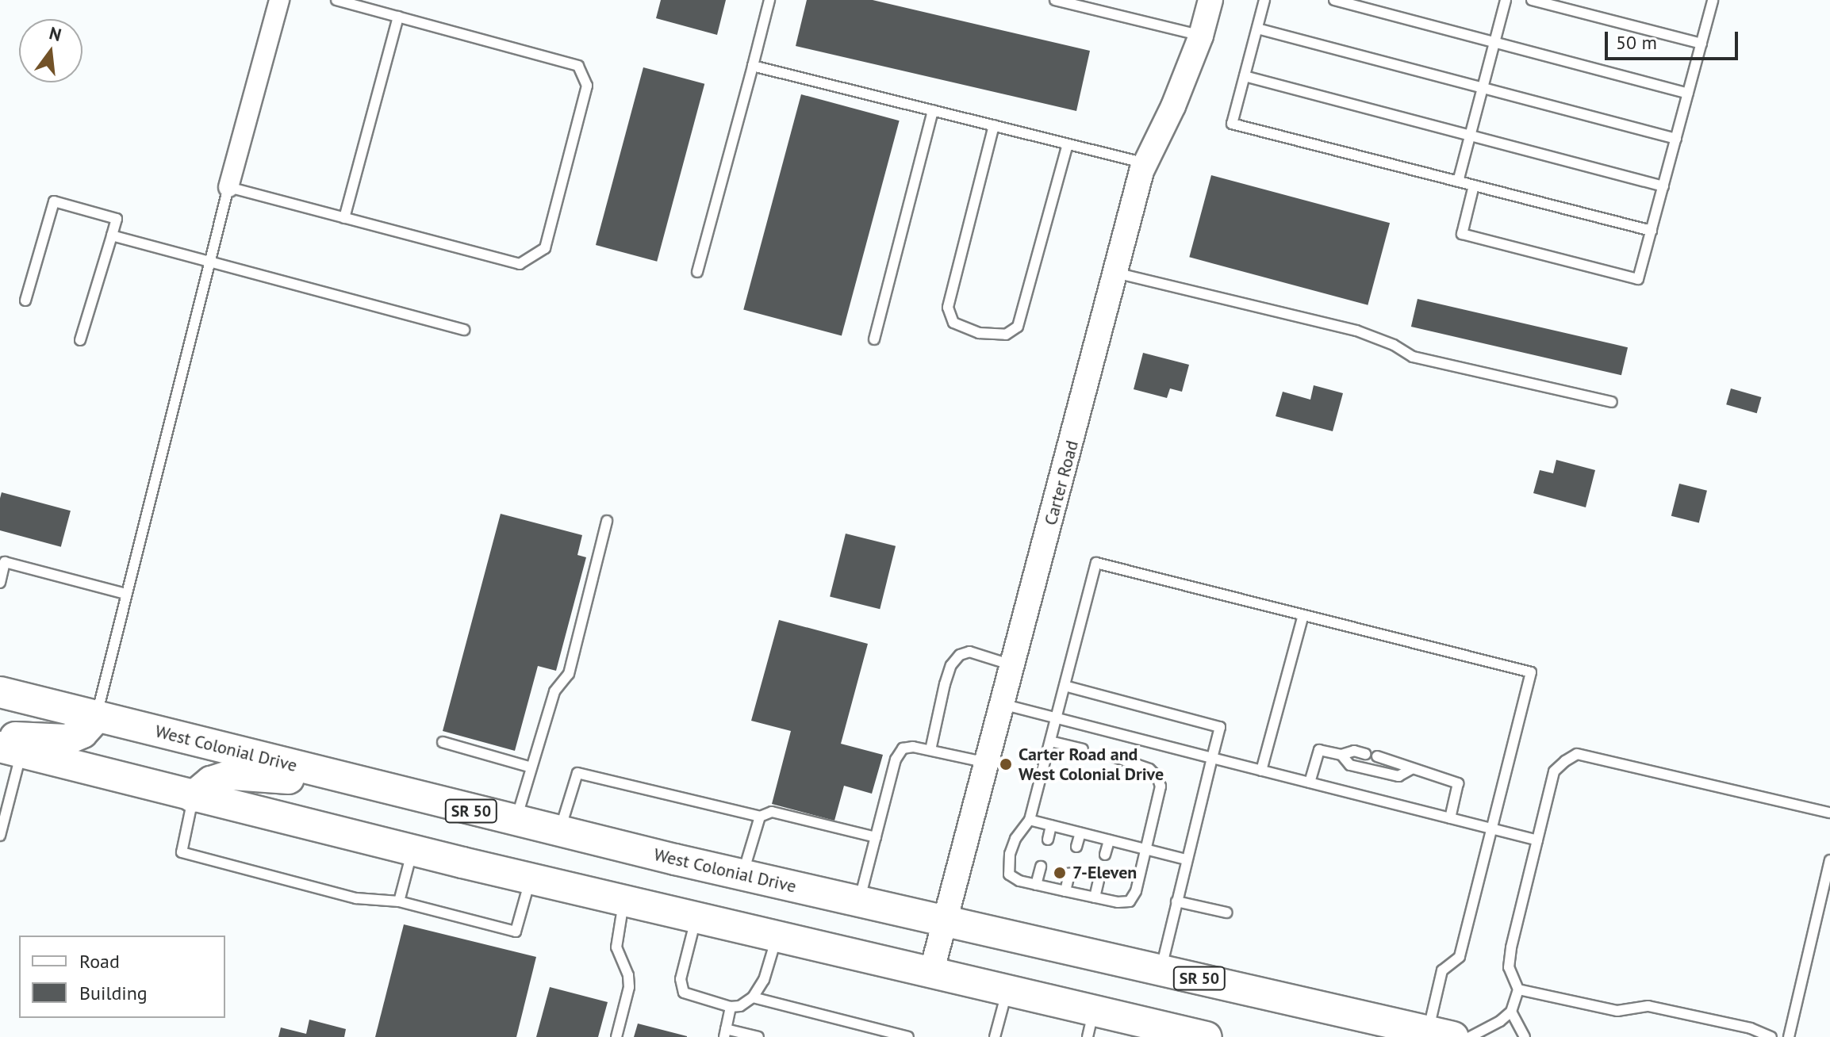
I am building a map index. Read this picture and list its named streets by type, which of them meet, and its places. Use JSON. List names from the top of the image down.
{
  "streets": {
    "highway": ["West Colonial Drive", "SR 50"],
    "street": ["Carter Road"]
  },
  "crossings": [
    ["Carter Road", "West Colonial Drive"]
  ],
  "places": ["Carter Road and West Colonial Drive", "7-Eleven"],
  "legend": ["Road", "Building"],
  "scale_bar": "50 m",
  "north": "top"
}
